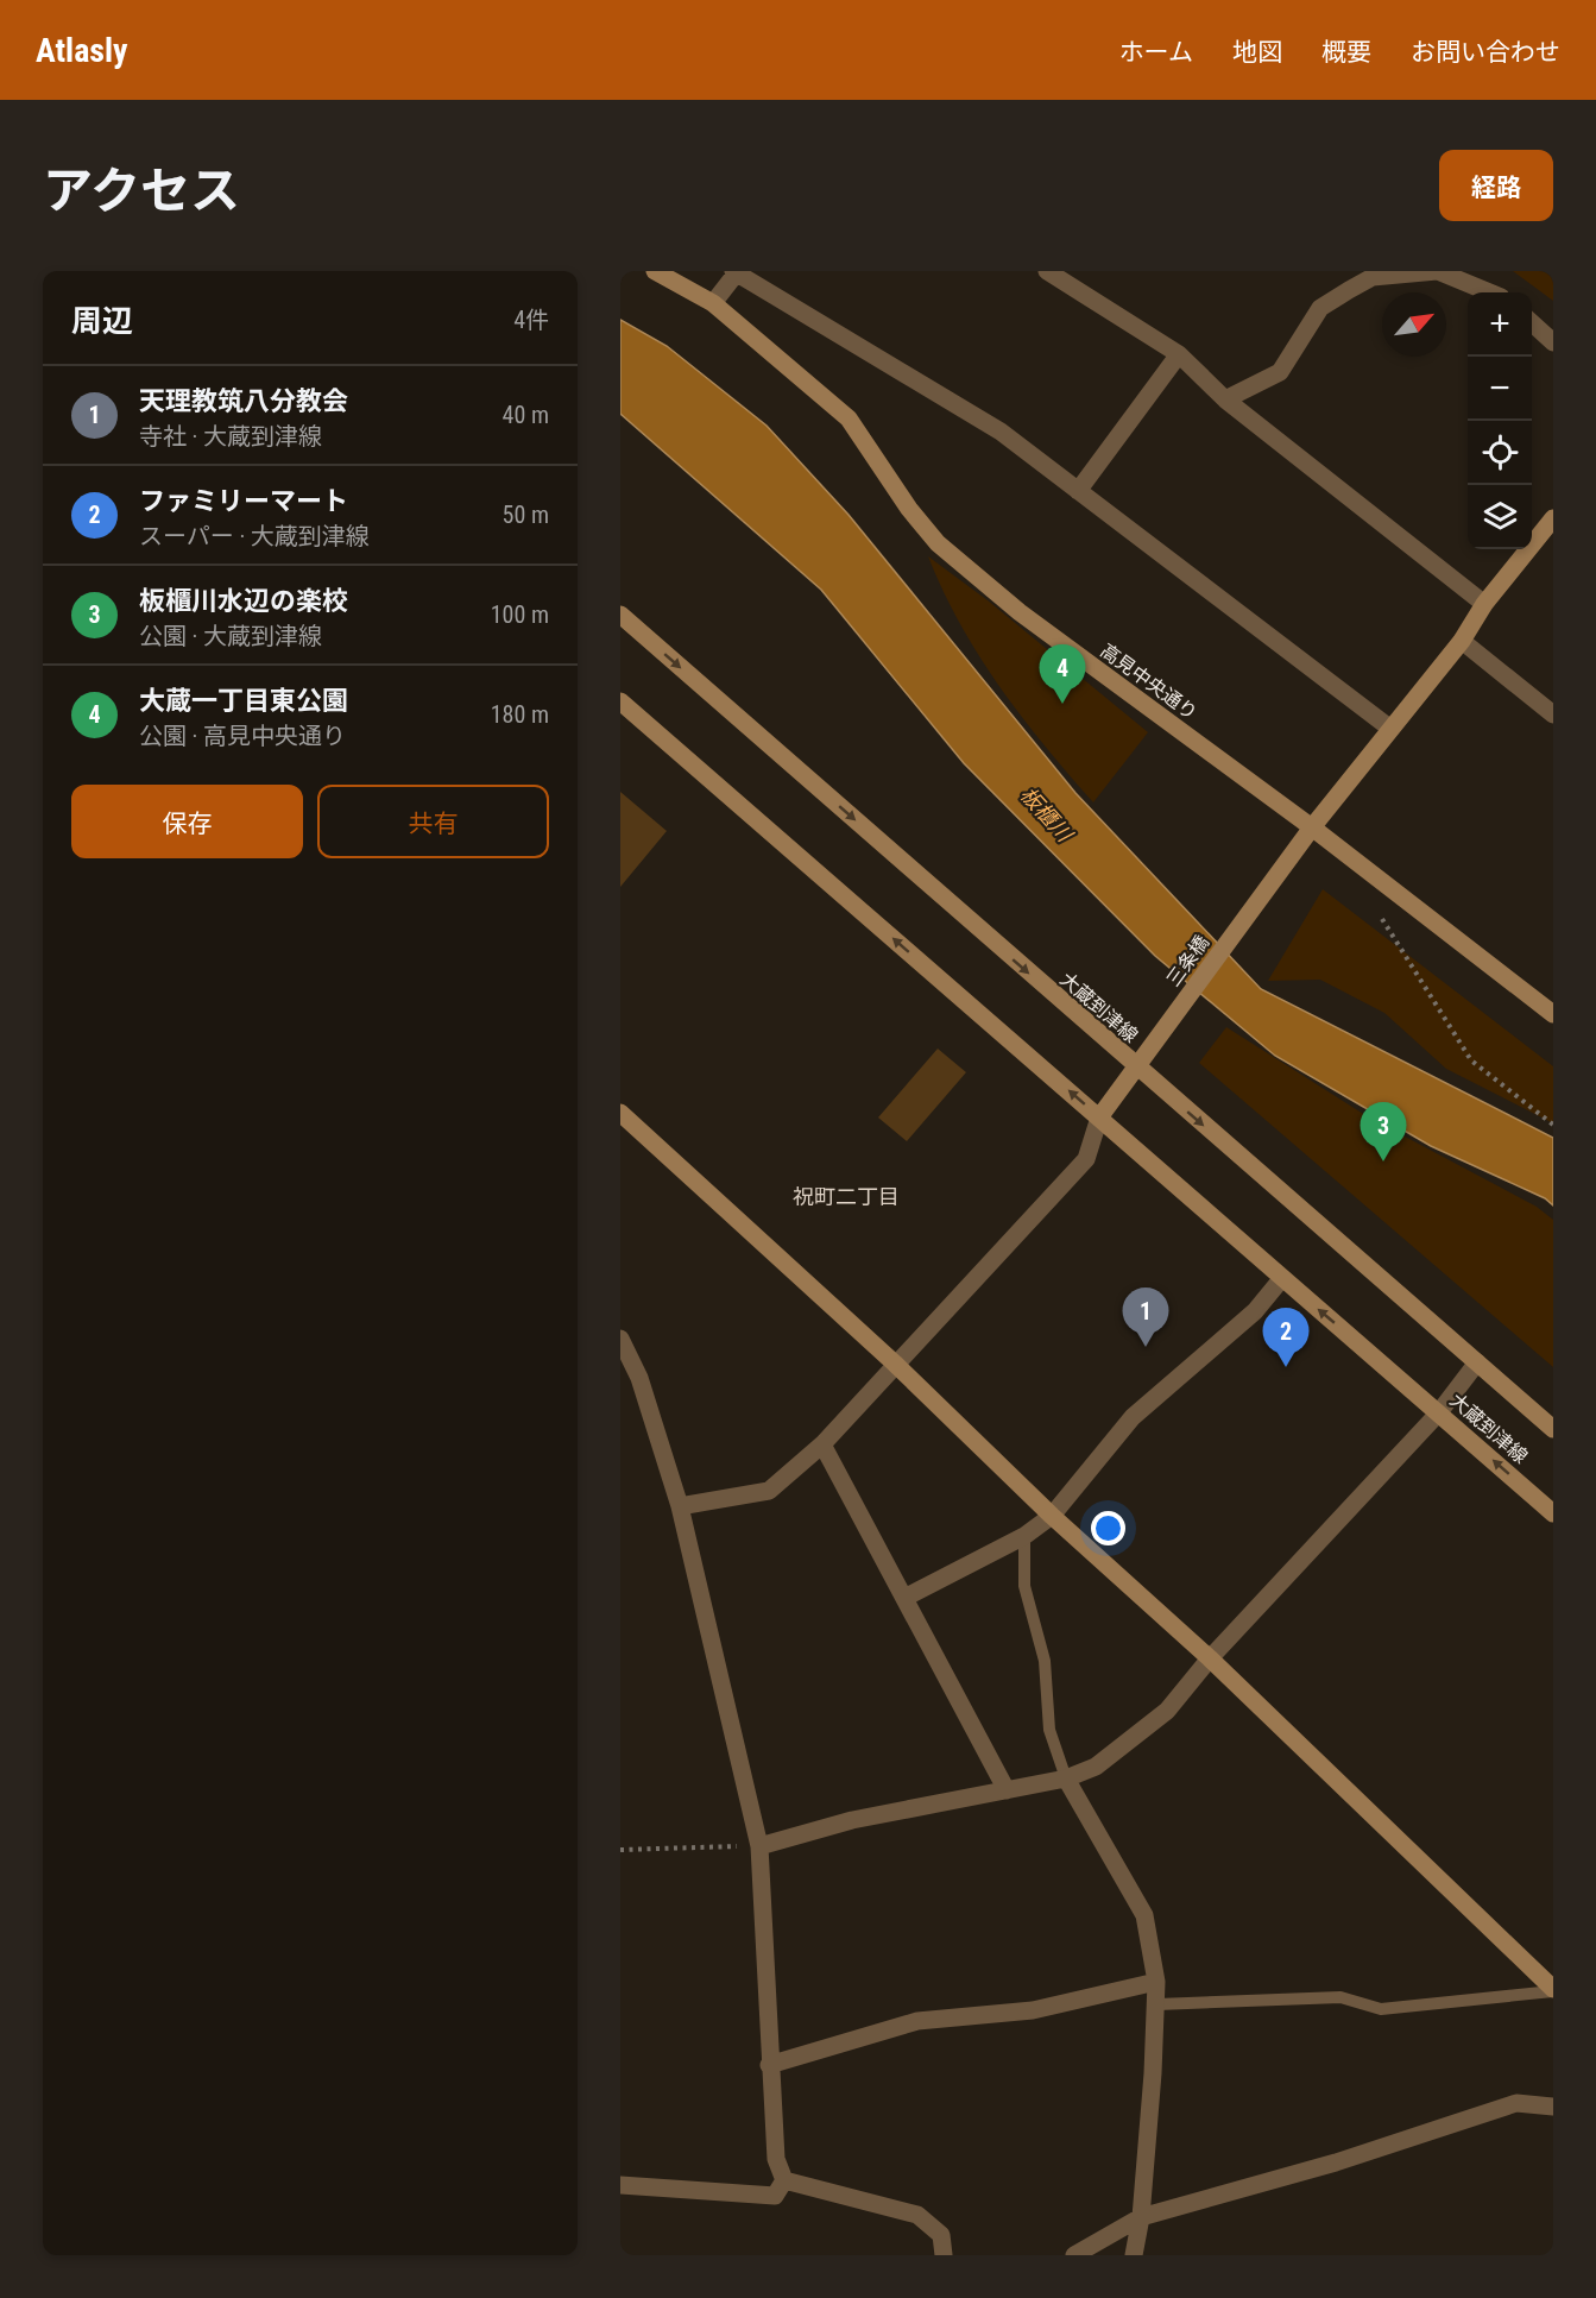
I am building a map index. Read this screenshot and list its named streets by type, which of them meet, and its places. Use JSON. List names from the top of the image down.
{
  "streets": {
    "street": ["高見中央通り", "三条橋", "大蔵到津線"]
  },
  "crossings": [
    ["高見中央通り", "三条橋"],
    ["三条橋", "大蔵到津線"]
  ],
  "districts": ["祝町二丁目"],
  "water": ["板櫃川"],
  "north": "top right",
  "page": {
    "header": "Atlasly",
    "nav": [
      "ホーム",
      "地図",
      "概要",
      "お問い合わせ"
    ],
    "title": "アクセス",
    "buttons": [
      "経路",
      ["保存", "共有"]
    ],
    "heading": ["周辺", "4件"],
    "map_buttons": ["+", "−"],
    "list": [
      {
        "mark": "1",
        "name": "天理教筑八分教会",
        "note": "寺社 · 大蔵到津線",
        "value": "40 m"
      },
      {
        "mark": "2",
        "name": "ファミリーマート",
        "note": "スーパー · 大蔵到津線",
        "value": "50 m"
      },
      {
        "mark": "3",
        "name": "板櫃川水辺の楽校",
        "note": "公園 · 大蔵到津線",
        "value": "100 m"
      },
      {
        "mark": "4",
        "name": "大蔵一丁目東公園",
        "note": "公園 · 高見中央通り",
        "value": "180 m"
      }
    ],
    "pins": [
      "4",
      "3",
      "1",
      "2"
    ]
  }
}
